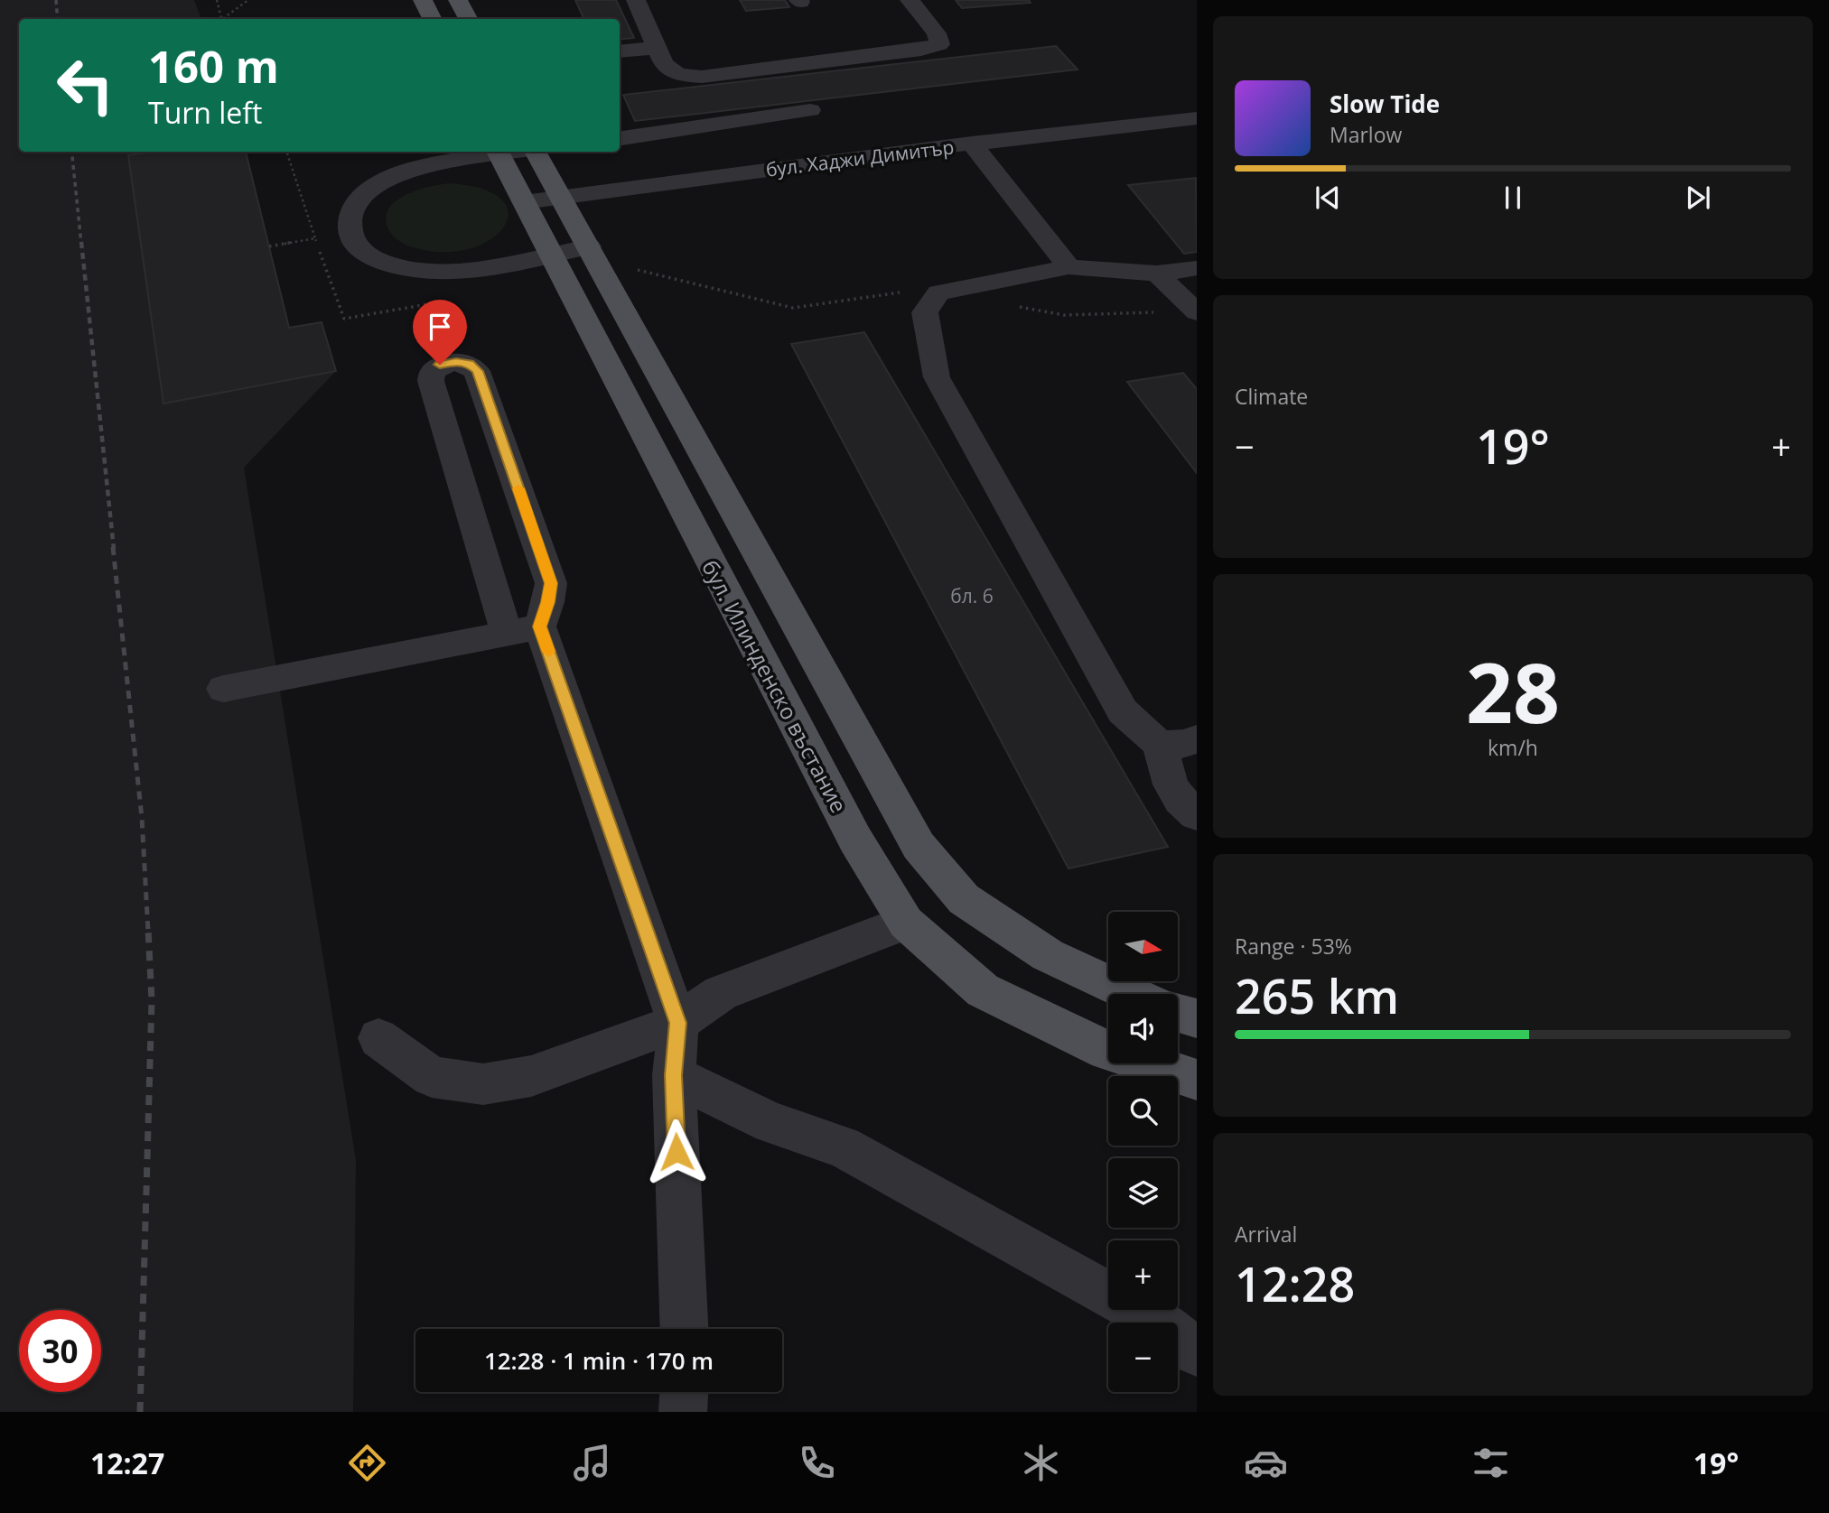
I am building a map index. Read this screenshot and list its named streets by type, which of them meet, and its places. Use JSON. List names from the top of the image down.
{
  "streets": {
    "main road": ["бул. Илинденско въстание"],
    "street": ["бул. Хаджи Димитър"]
  },
  "crossings": [
    ["бул. Хаджи Димитър", "бул. Илинденско въстание"]
  ],
  "house_numbers": ["бл. 6"],
  "north": "right",
  "page": {
    "turn": ["160 m", "Turn left"],
    "song": ["Slow Tide", "Marlow"],
    "tile": [
      "Climate",
      ["28", "km/h"],
      ["Range · 53%", "265 km"],
      ["Arrival", "12:28"]
    ],
    "heat": ["−", "19°", "+"],
    "map_buttons": ["+", "−"],
    "limit": "30",
    "trip": "12:28 · 1 min · 170 m",
    "tabs": ["12:27", "19°"]
  }
}
